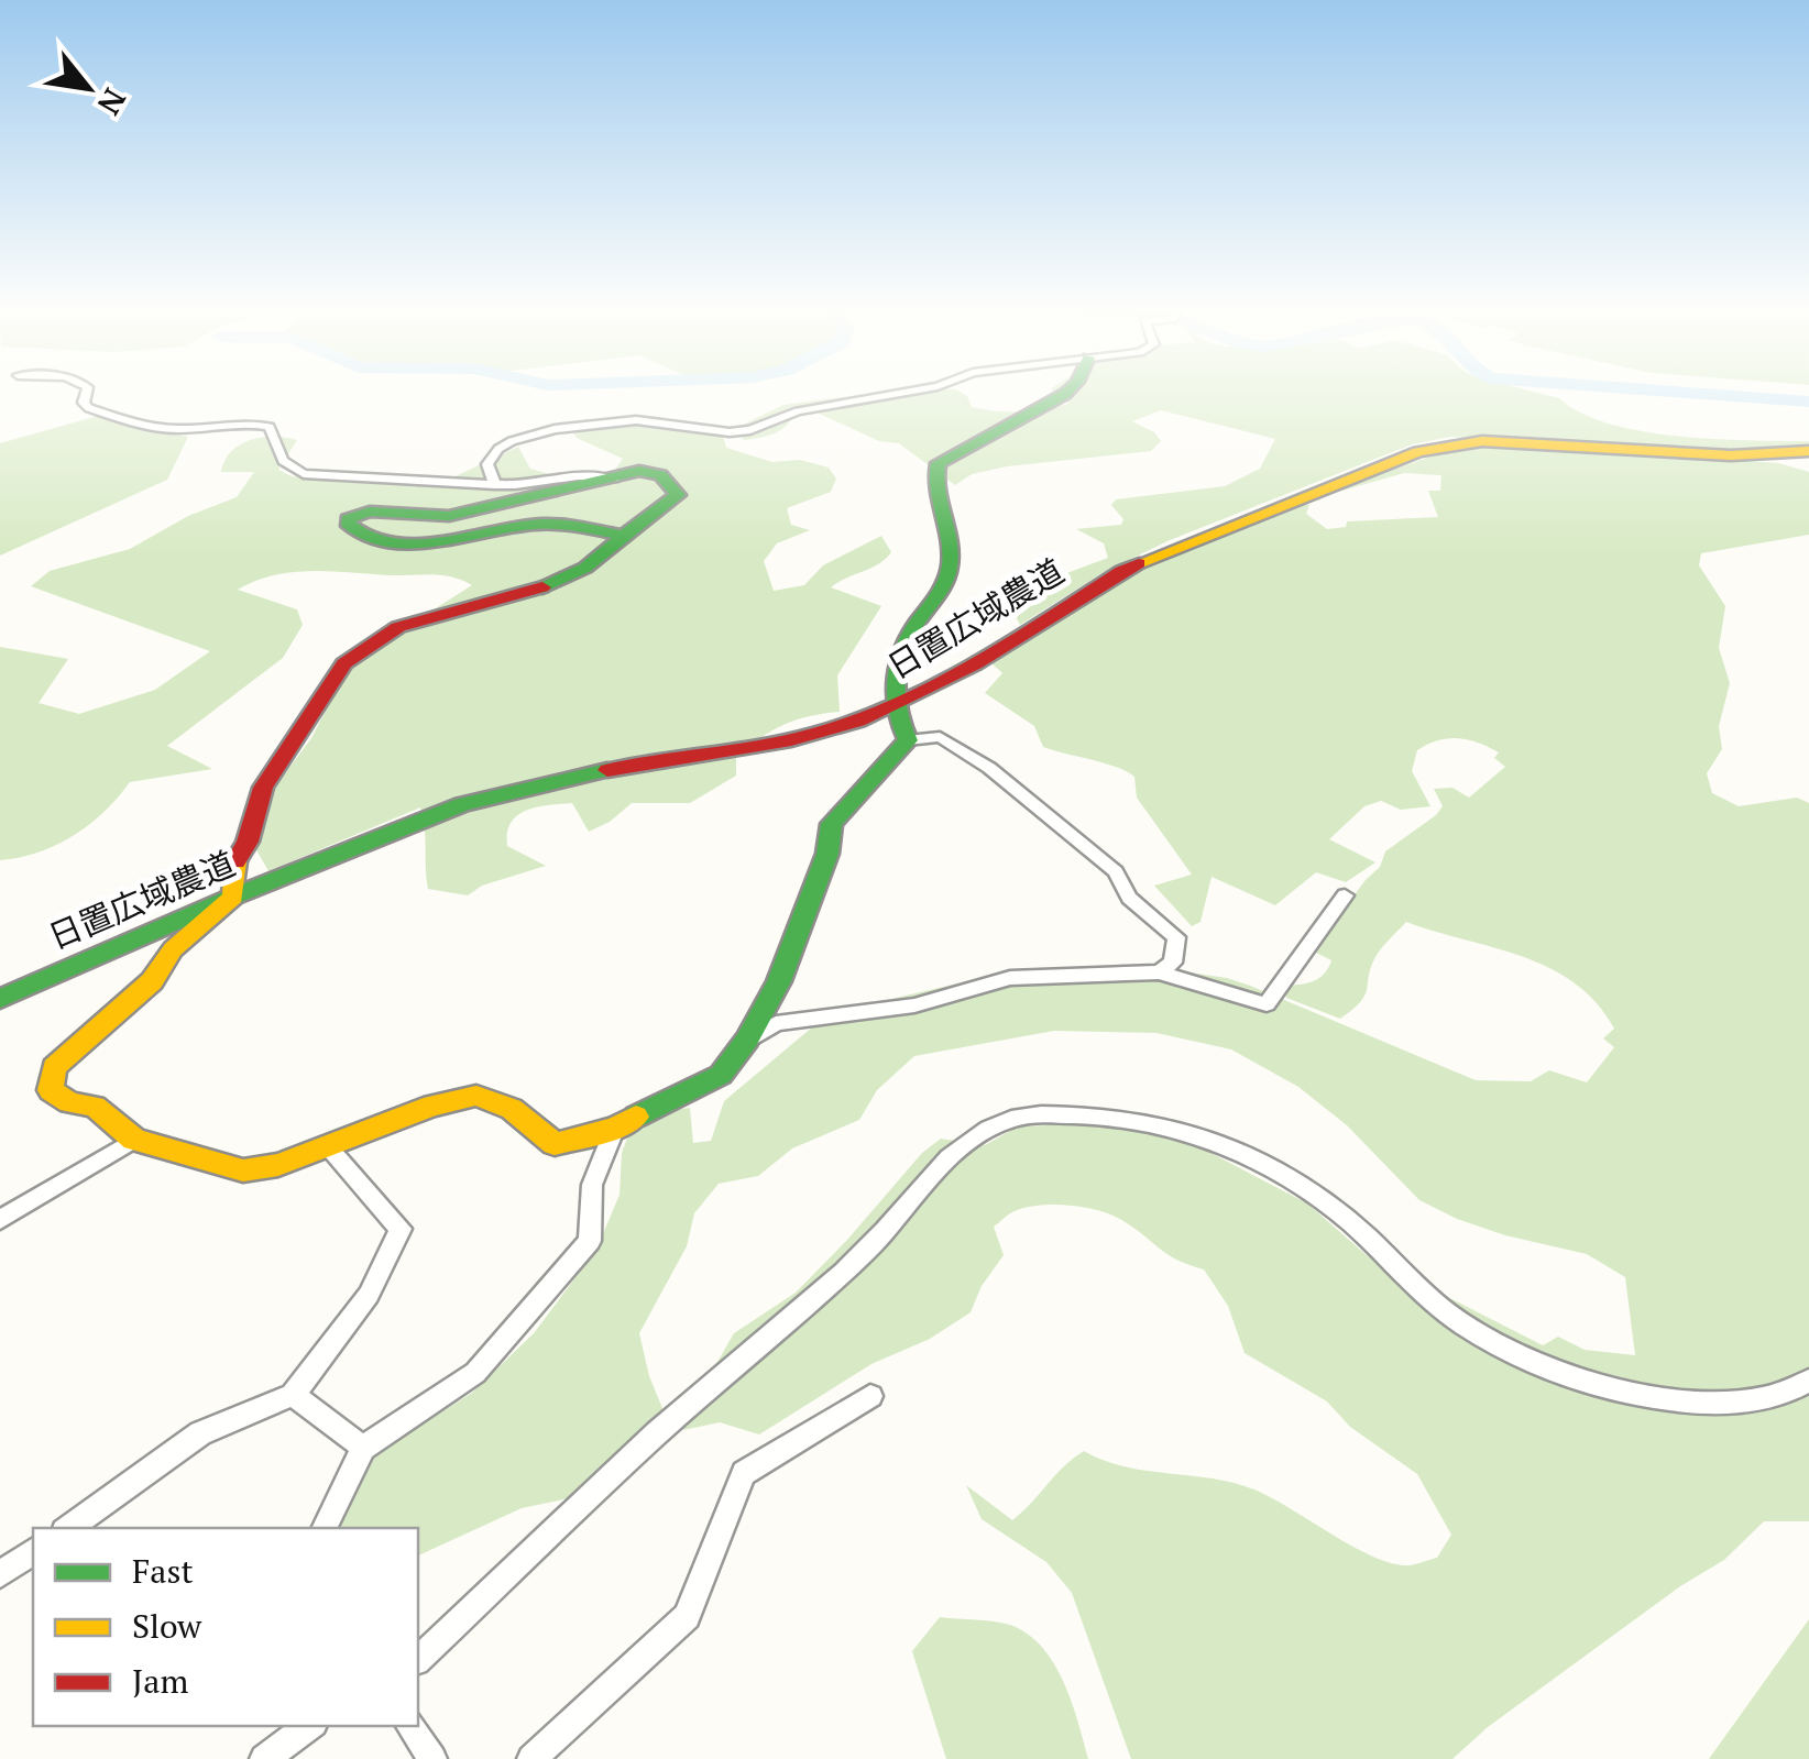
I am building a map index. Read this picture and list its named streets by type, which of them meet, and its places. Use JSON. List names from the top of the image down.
{
  "streets": {
    "street": ["日置広域農道"]
  },
  "legend": ["Fast", "Slow", "Jam"],
  "north": "bottom right"
}
